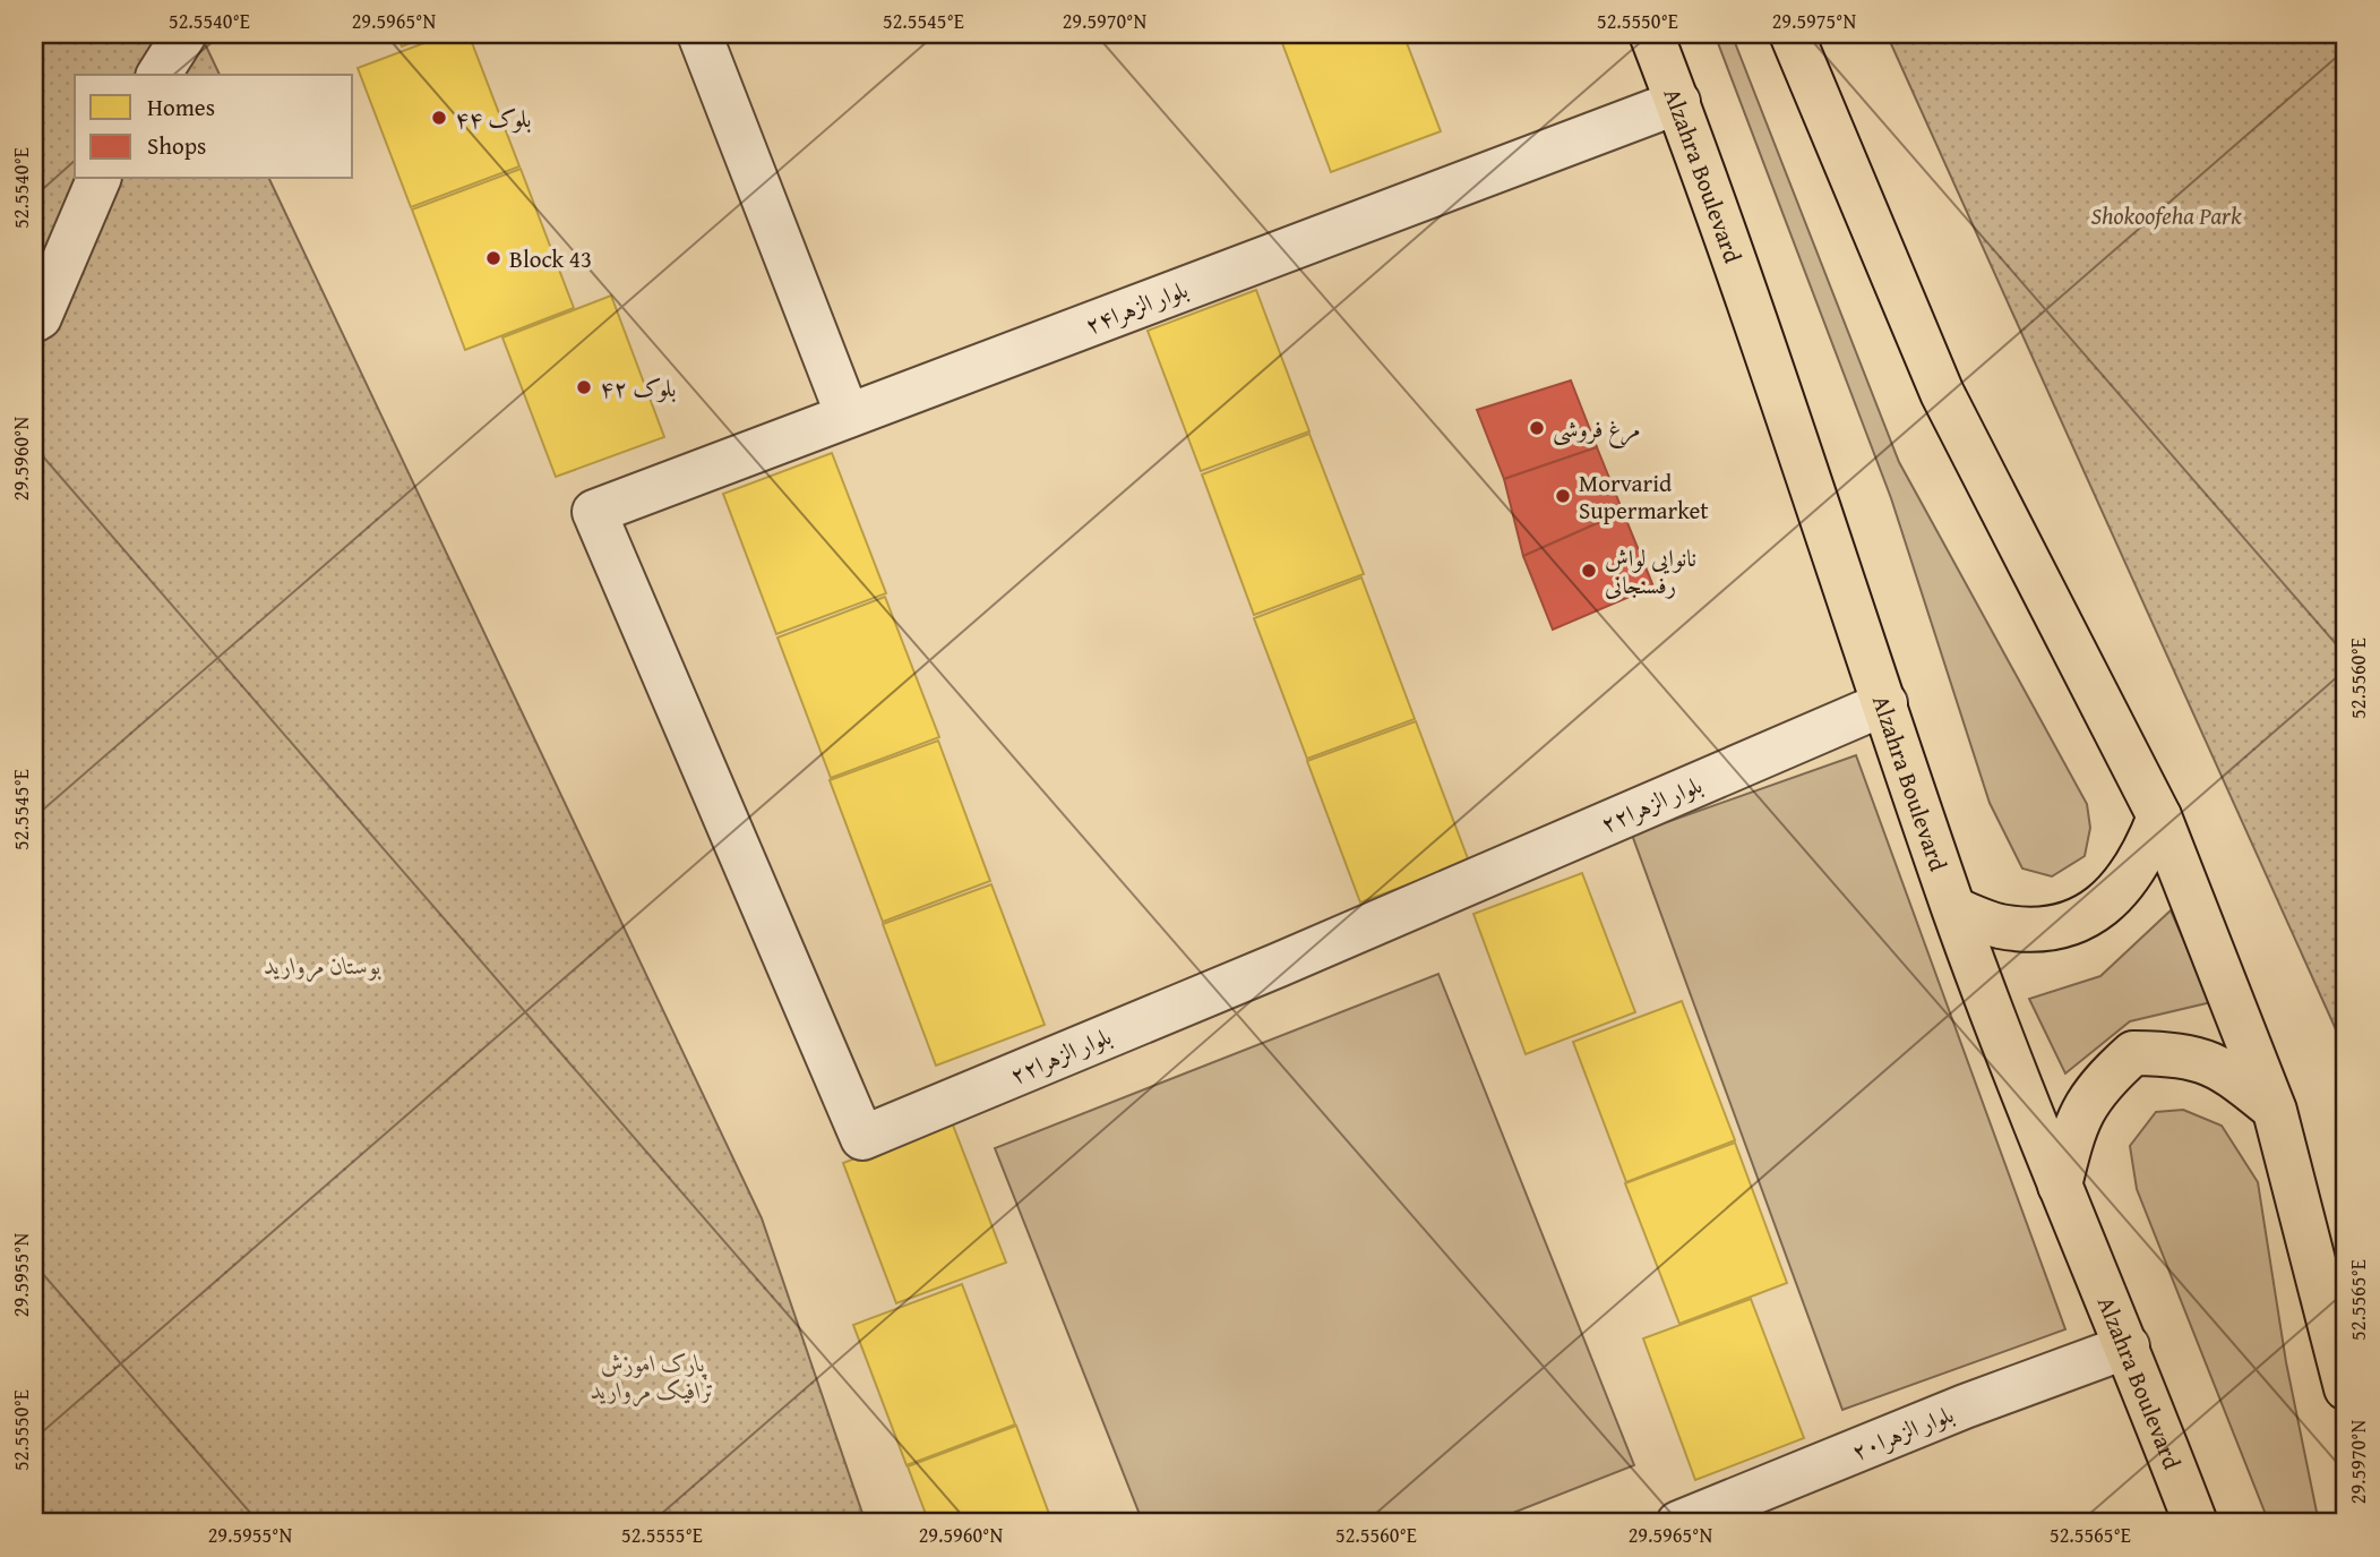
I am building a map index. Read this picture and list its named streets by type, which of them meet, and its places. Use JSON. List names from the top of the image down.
{
  "streets": {
    "main road": ["Alzahra Boulevard"],
    "street": ["بلوار الزهرا۲۴", "بلوار الزهرا۲۲", "بلوار الزهرا۲۰"]
  },
  "crossings": [
    ["Alzahra Boulevard", "بلوار الزهرا۲۴"],
    ["Alzahra Boulevard", "بلوار الزهرا۲۲"],
    ["Alzahra Boulevard", "بلوار الزهرا۲۰"],
    ["بلوار الزهرا۲۴", "بلوار الزهرا۲۲"]
  ],
  "parks": ["Shokoofeha Park", "بوستان مروارید", "پارک اموزش ترافیک مروارید"],
  "places": [
    "بلوک ۴۴",
    "Block 43",
    "بلوک ۴۲",
    "مرغ فروشی",
    "Morvarid Supermarket",
    "نانوایی لواش رفسنجانی"
  ],
  "legend": ["Homes", "Shops"],
  "coordinates": [
    "52.5540°E",
    "29.5965°N",
    "52.5545°E",
    "29.5970°N",
    "52.5550°E",
    "29.5975°N",
    "29.5960°N",
    "52.5560°E",
    "29.5955°N",
    "52.5565°E",
    "52.5555°E"
  ]
}
